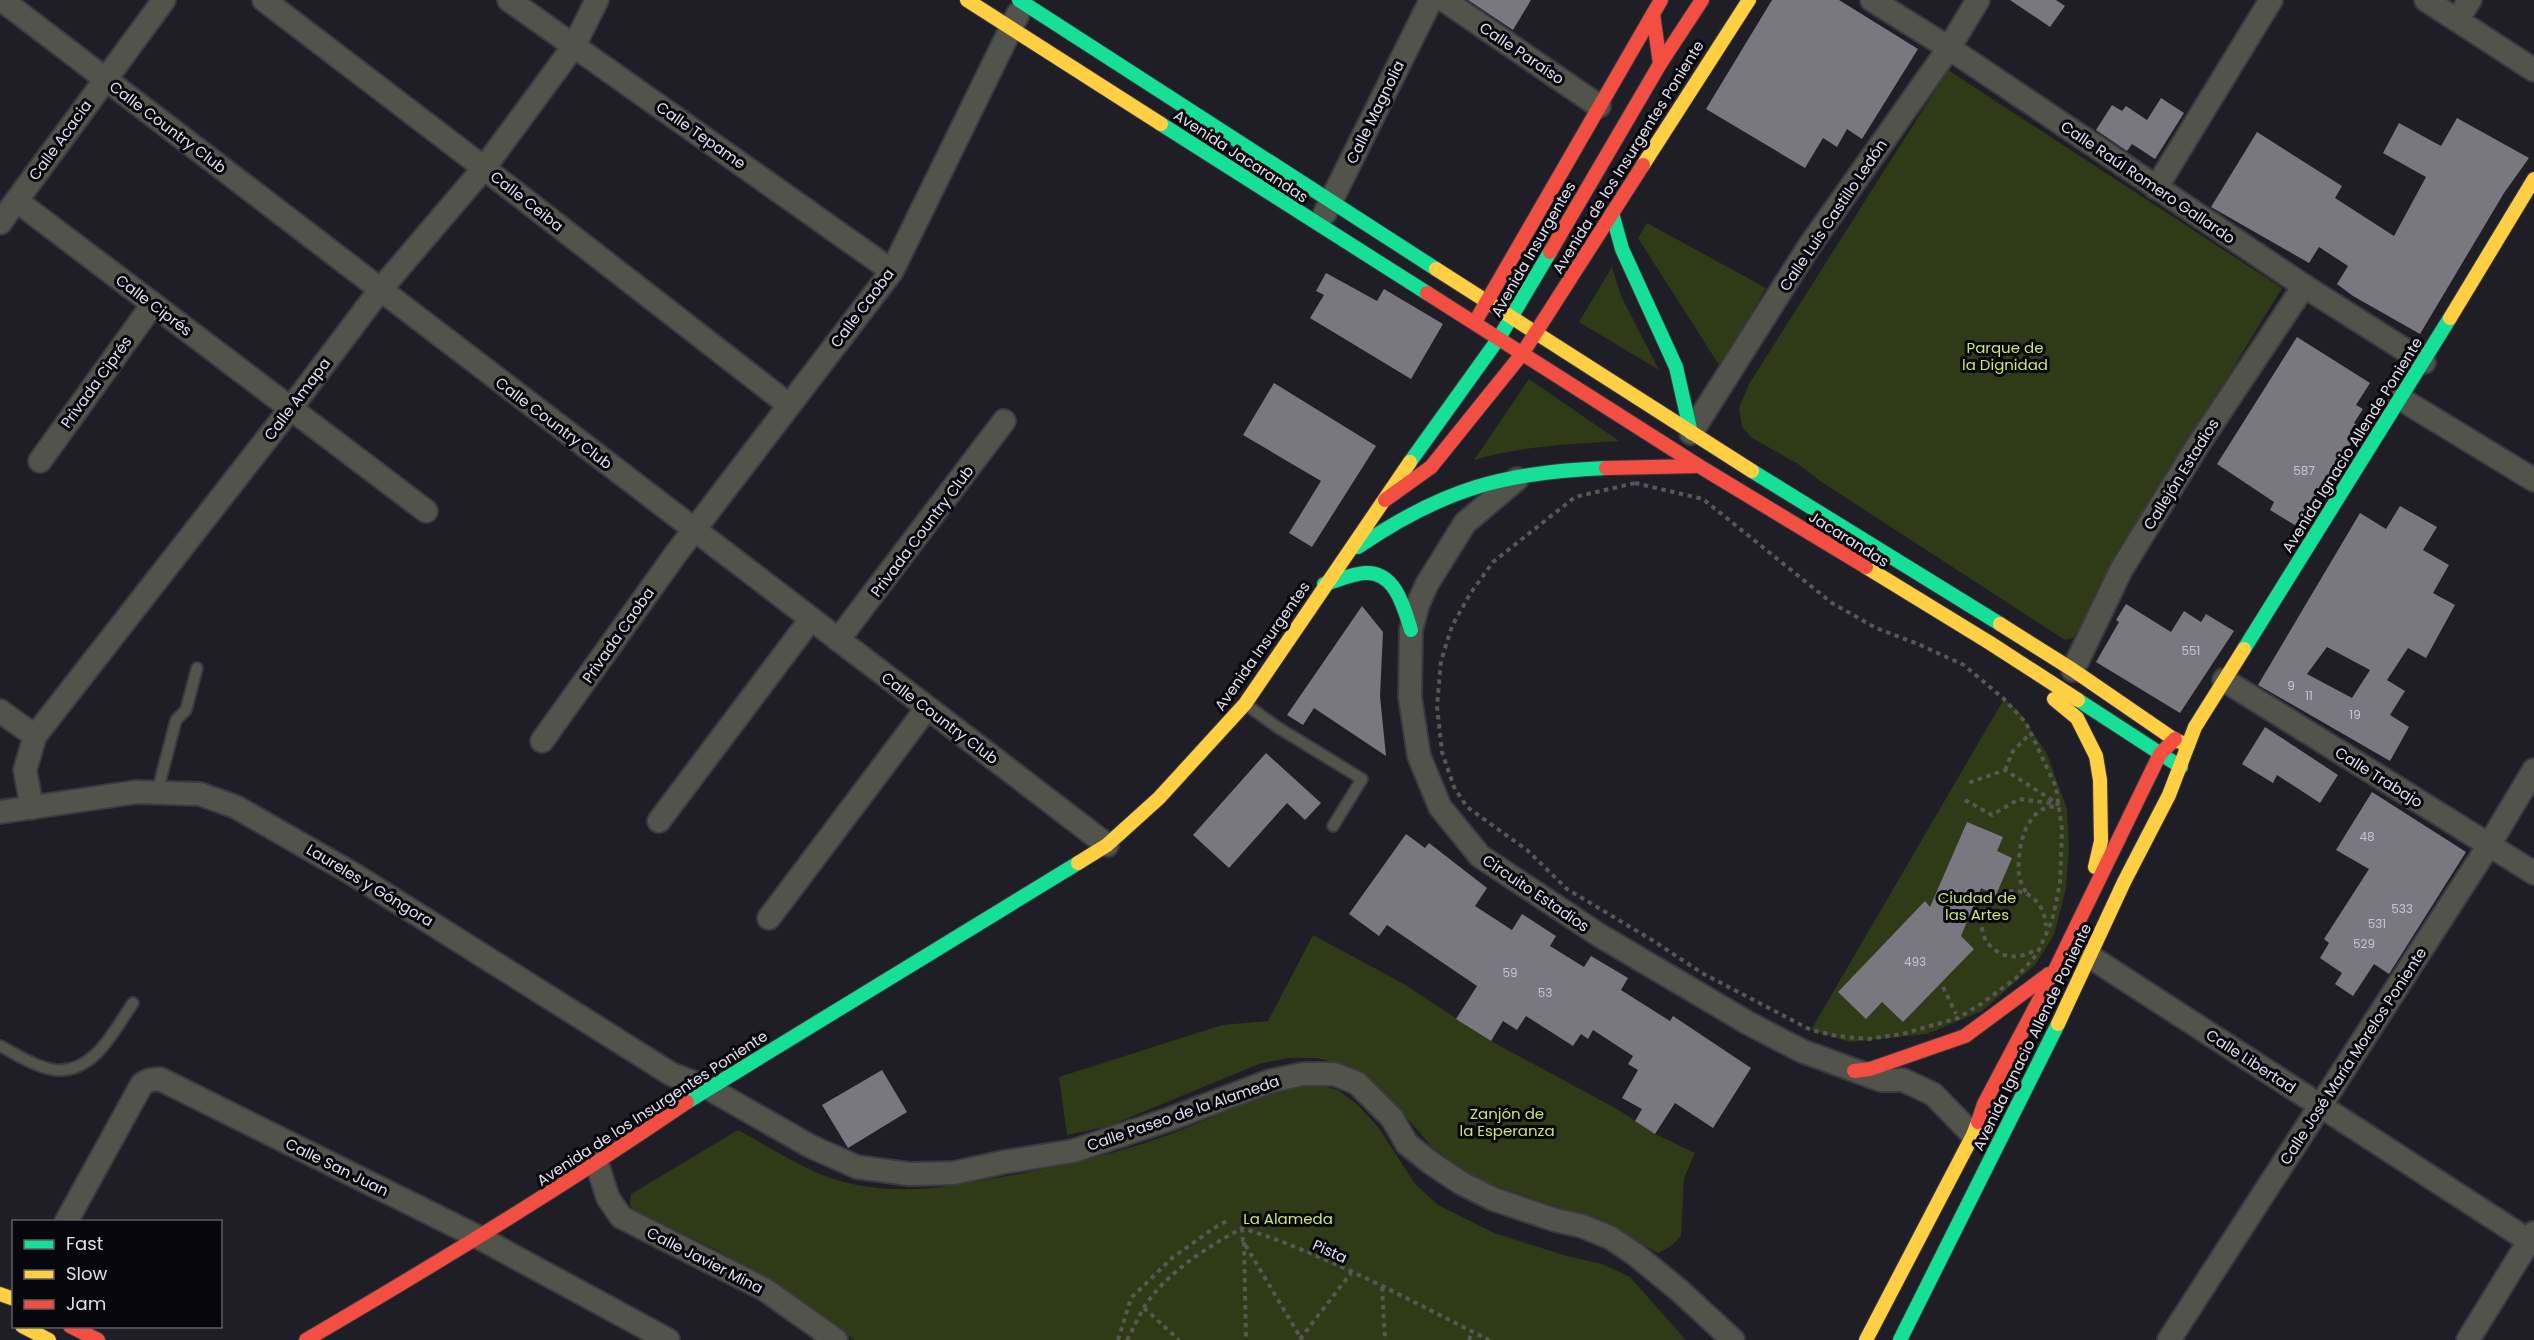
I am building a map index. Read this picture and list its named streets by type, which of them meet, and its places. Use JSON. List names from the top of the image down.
{
  "streets": {
    "main road": [
      "Avenida Jacarandas",
      "Avenida de los Insurgentes Poniente",
      "Avenida Insurgentes",
      "Avenida Ignacio Allende Poniente",
      "Jacarandas"
    ],
    "street": [
      "Calle Paraíso",
      "Calle Magnolia",
      "Calle Country Club",
      "Calle Tepame",
      "Calle Acacia",
      "Calle Raúl Romero Gallardo",
      "Calle Ceiba",
      "Calle Luis Castillo Ledón",
      "Calle Ciprés",
      "Calle Caoba",
      "Privada Ciprés",
      "Calle Amapa",
      "Callejón Estadios",
      "Privada Country Club",
      "Privada Caoba",
      "Calle Trabajo",
      "Laureles y Góngora",
      "Circuito Estadios",
      "Calle José María Morelos Poniente",
      "Calle Libertad",
      "Calle Paseo de la Alameda",
      "Calle San Juan",
      "Calle Javier Mina"
    ],
    "path": ["Pista"]
  },
  "crossings": [
    ["Calle Magnolia", "Avenida Jacarandas"],
    ["Calle Country Club", "Calle Acacia"],
    ["Calle Country Club", "Avenida de los Insurgentes Poniente"],
    ["Calle Country Club", "Avenida Insurgentes"],
    ["Calle Country Club", "Calle Caoba"],
    ["Calle Country Club", "Calle Amapa"],
    ["Calle Country Club", "Privada Country Club"],
    ["Calle Country Club", "Privada Caoba"],
    ["Calle Tepame", "Calle Caoba"],
    ["Calle Tepame", "Calle Amapa"],
    ["Calle Acacia", "Calle Ciprés"],
    ["Avenida Jacarandas", "Avenida Insurgentes"],
    ["Avenida Jacarandas", "Calle Caoba"],
    ["Avenida Jacarandas", "Jacarandas"],
    ["Avenida de los Insurgentes Poniente", "Avenida Insurgentes"],
    ["Avenida de los Insurgentes Poniente", "Jacarandas"],
    ["Avenida de los Insurgentes Poniente", "Laureles y Góngora"],
    ["Avenida de los Insurgentes Poniente", "Calle Paseo de la Alameda"],
    ["Avenida de los Insurgentes Poniente", "Calle San Juan"],
    ["Avenida de los Insurgentes Poniente", "Calle Javier Mina"],
    ["Calle Raúl Romero Gallardo", "Calle Luis Castillo Ledón"],
    ["Calle Raúl Romero Gallardo", "Avenida Ignacio Allende Poniente"],
    ["Calle Raúl Romero Gallardo", "Callejón Estadios"],
    ["Calle Ceiba", "Calle Caoba"],
    ["Calle Ceiba", "Calle Amapa"],
    ["Calle Luis Castillo Ledón", "Jacarandas"],
    ["Avenida Insurgentes", "Jacarandas"],
    ["Calle Ciprés", "Privada Ciprés"],
    ["Calle Ciprés", "Calle Amapa"],
    ["Calle Caoba", "Privada Caoba"],
    ["Calle Amapa", "Laureles y Góngora"],
    ["Avenida Ignacio Allende Poniente", "Jacarandas"],
    ["Avenida Ignacio Allende Poniente", "Calle Trabajo"],
    ["Avenida Ignacio Allende Poniente", "Circuito Estadios"],
    ["Avenida Ignacio Allende Poniente", "Calle Libertad"],
    ["Callejón Estadios", "Jacarandas"],
    ["Calle Trabajo", "Calle José María Morelos Poniente"],
    ["Laureles y Góngora", "Calle Paseo de la Alameda"],
    ["Calle José María Morelos Poniente", "Calle Libertad"]
  ],
  "parks": [
    "Parque de la Dignidad",
    "Ciudad de las Artes",
    "Zanjón de la Esperanza",
    "La Alameda"
  ],
  "house_numbers": [
    "587",
    "551",
    "9",
    "11",
    "19",
    "48",
    "533",
    "531",
    "529",
    "493",
    "59",
    "53"
  ],
  "legend": ["Fast", "Slow", "Jam"]
}
